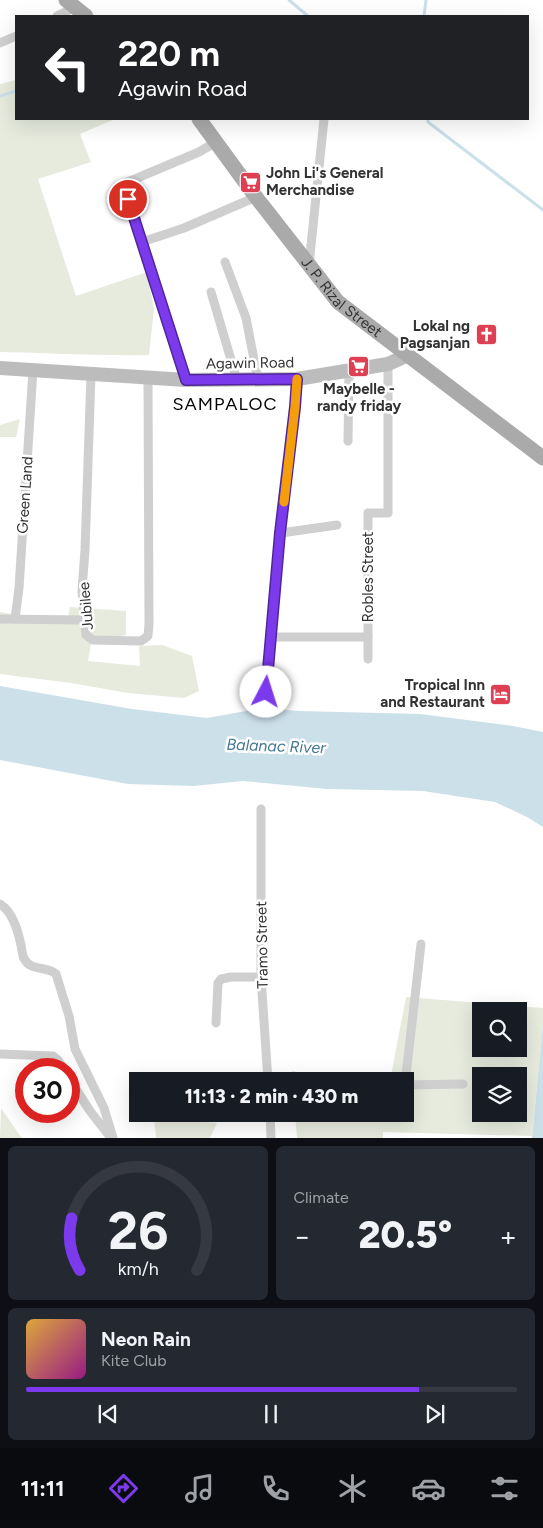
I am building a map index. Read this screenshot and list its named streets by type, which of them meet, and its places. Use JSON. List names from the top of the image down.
{
  "streets": {
    "main road": ["J. P. Rizal Street"],
    "street": [
      "Agawin Road",
      "Green Land",
      "Robles Street",
      "Jubilee",
      "Tramo Street"
    ]
  },
  "crossings": [
    ["J. P. Rizal Street", "Agawin Road"],
    ["Agawin Road", "Green Land"],
    ["Agawin Road", "Robles Street"],
    ["Agawin Road", "Jubilee"]
  ],
  "districts": ["SAMPALOC"],
  "water": ["Balanac River"],
  "places": {
    "supermarket": ["John Li's General Merchandise", "Maybelle - randy friday"],
    "church": ["Lokal ng Pagsanjan"],
    "hotel": ["Tropical Inn and Restaurant"]
  },
  "page": {
    "turn": ["220 m", "Agawin Road"],
    "limit": "30",
    "trip": "11:13 · 2 min · 430 m",
    "tile": "Climate",
    "heat": ["−", "20.5°", "+"],
    "song": ["Neon Rain", "Kite Club"],
    "tabs": "11:11",
    "gauge": ["26", "km/h"]
  }
}
